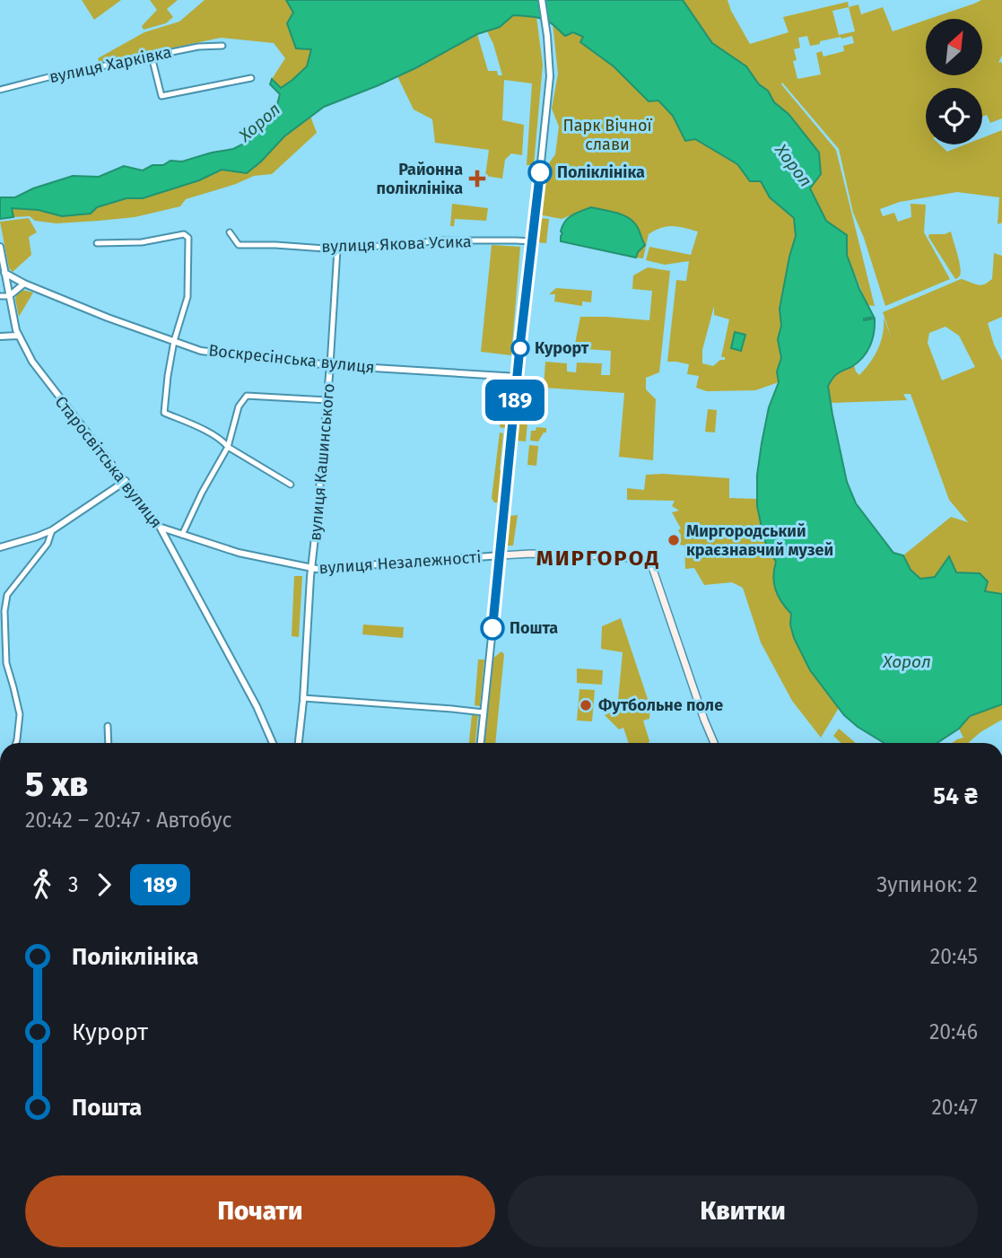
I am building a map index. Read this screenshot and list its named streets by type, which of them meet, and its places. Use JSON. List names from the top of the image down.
{
  "streets": {
    "main road": ["вулиця Незалежності"],
    "street": [
      "вулиця Харківка",
      "вулиця Якова Усика",
      "Воскресінська вулиця",
      "Старосвітська вулиця",
      "вулиця Кашинського"
    ]
  },
  "crossings": [
    ["вулиця Якова Усика", "вулиця Кашинського"],
    ["Воскресінська вулиця", "Старосвітська вулиця"],
    ["Воскресінська вулиця", "вулиця Кашинського"],
    ["Старосвітська вулиця", "вулиця Незалежності"],
    ["вулиця Кашинського", "вулиця Незалежності"]
  ],
  "districts": ["МИРГОРОД"],
  "water": ["Хорол"],
  "parks": ["Парк Вічної слави"],
  "places": {
    "other": [
      "Поліклініка",
      "Курорт",
      "Миргородський краєзнавчий музей",
      "Пошта",
      "Футбольне поле"
    ],
    "health": ["Районна поліклініка"]
  },
  "lines": ["bus line 189"],
  "north": "top right",
  "page": {
    "on_map": "189",
    "heading": ["5 хв", "20:42 – 20:47 · Автобус", "54 ₴"],
    "legs": ["3", "189", "Зупинок: 2"],
    "list": [
      {
        "name": "Поліклініка",
        "value": "20:45"
      },
      {
        "name": "Курорт",
        "value": "20:46"
      },
      {
        "name": "Пошта",
        "value": "20:47"
      }
    ],
    "buttons": ["Почати", "Квитки"]
  }
}
